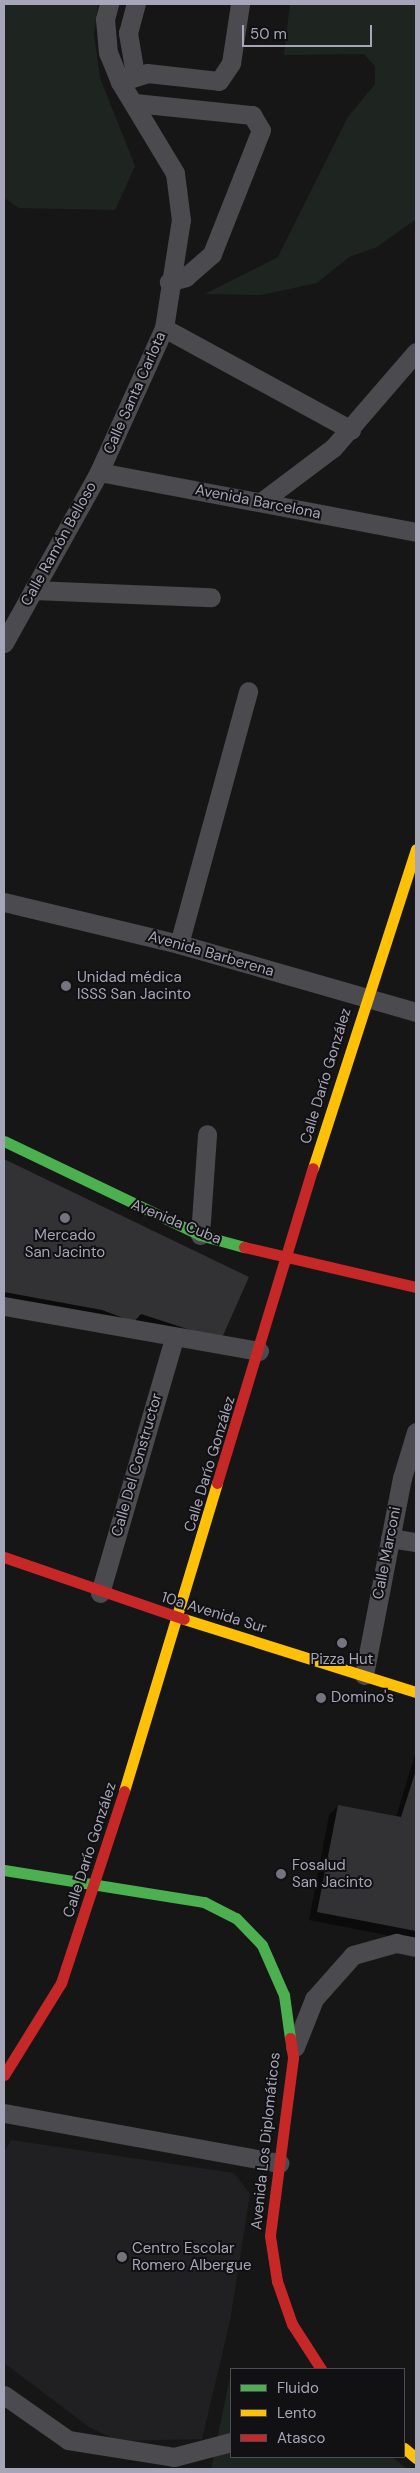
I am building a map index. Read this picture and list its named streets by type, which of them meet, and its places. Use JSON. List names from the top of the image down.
{
  "streets": {
    "street": [
      "Calle Santa Carlota",
      "Avenida Barcelona",
      "Calle Ramón Belloso",
      "Avenida Barberena",
      "Calle Darío González",
      "Avenida Cuba",
      "Calle Del Constructor",
      "Calle Marconi",
      "10a Avenida Sur",
      "Avenida Los Diplomáticos"
    ]
  },
  "crossings": [
    ["Calle Santa Carlota", "Avenida Barcelona"],
    ["Calle Santa Carlota", "Calle Ramón Belloso"],
    ["Avenida Barcelona", "Calle Ramón Belloso"],
    ["Avenida Barberena", "Calle Darío González"],
    ["Calle Darío González", "Avenida Cuba"],
    ["Calle Darío González", "10a Avenida Sur"],
    ["Calle Darío González", "Avenida Los Diplomáticos"],
    ["Calle Del Constructor", "10a Avenida Sur"],
    ["Calle Marconi", "10a Avenida Sur"]
  ],
  "places": [
    "Unidad médica ISSS San Jacinto",
    "Mercado San Jacinto",
    "Pizza Hut",
    "Domino's",
    "Fosalud San Jacinto",
    "Centro Escolar Romero Albergue"
  ],
  "legend": ["Fluido", "Lento", "Atasco"],
  "scale_bar": "50 m"
}
